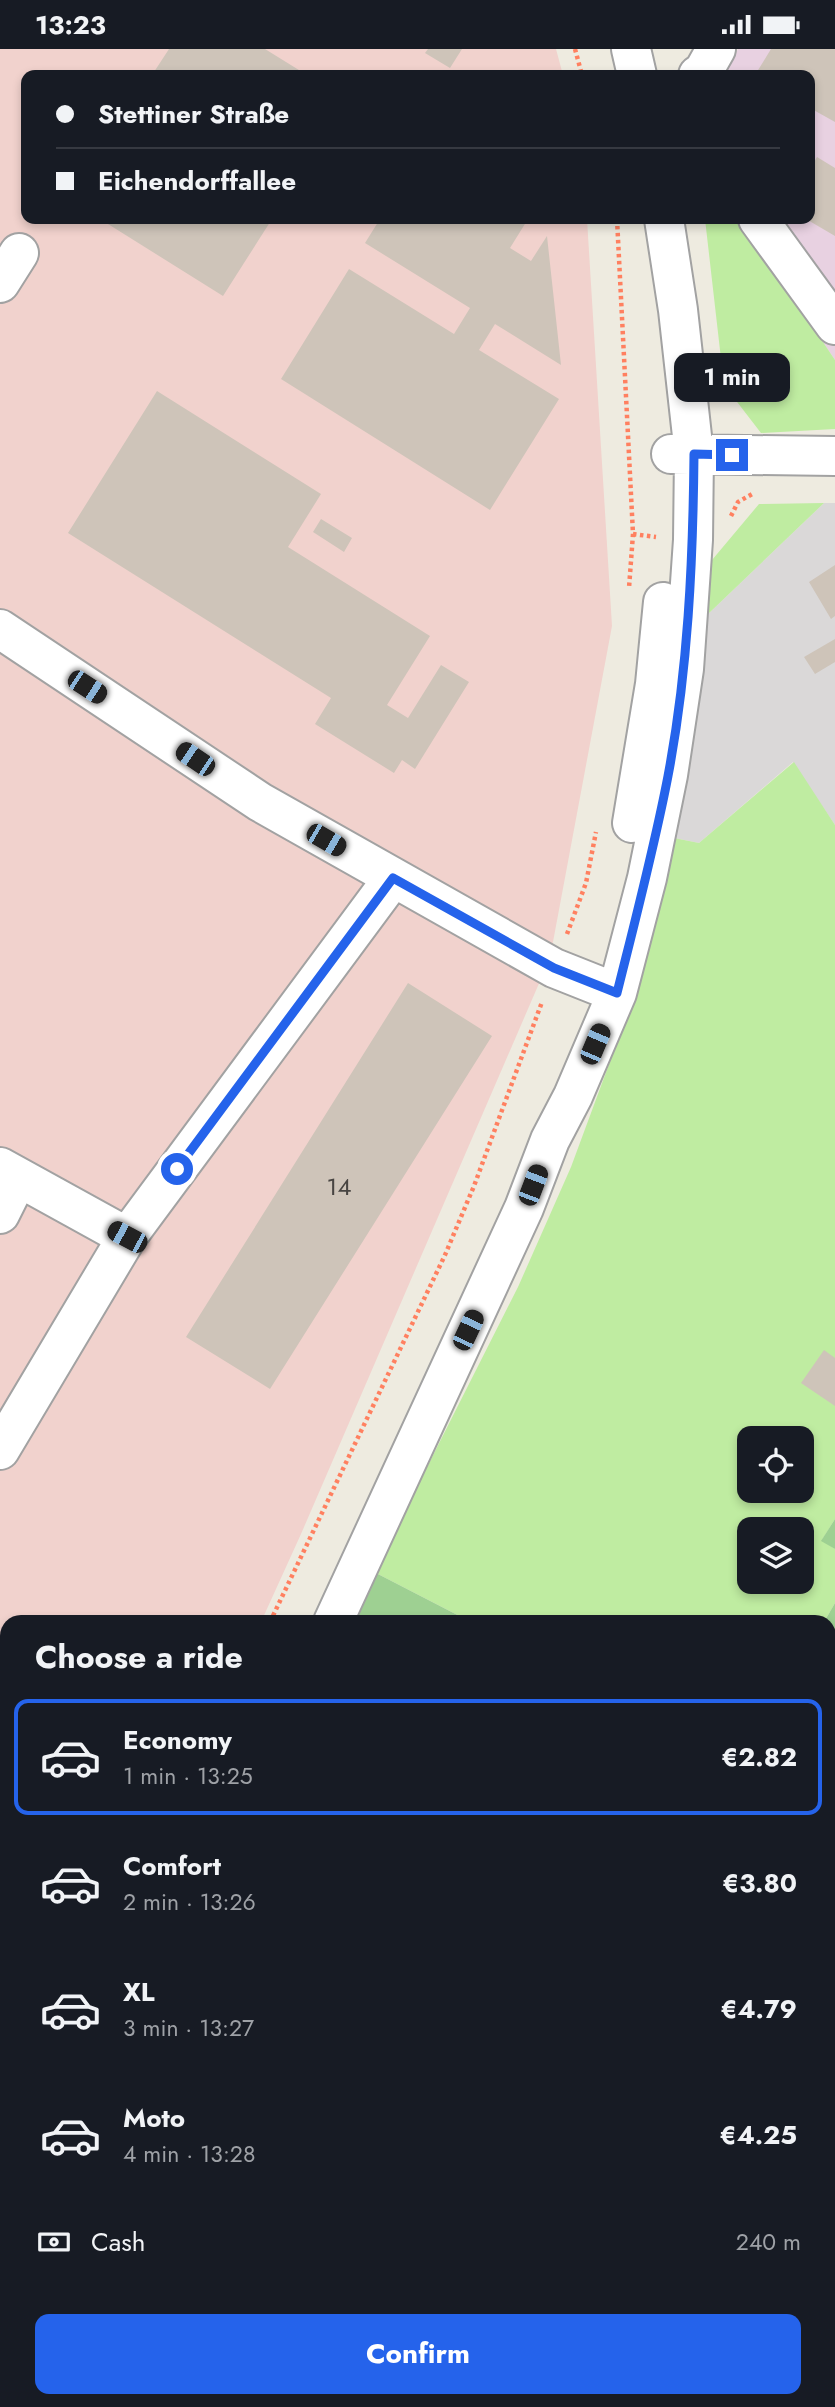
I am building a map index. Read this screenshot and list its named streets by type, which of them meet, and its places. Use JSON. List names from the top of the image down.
{
  "house_numbers": ["14"],
  "page": {
    "status": "13:23",
    "banner": ["Stettiner Straße", "Eichendorffallee"],
    "bubble": "1 min",
    "heading": "Choose a ride",
    "list": [
      {
        "name": "Economy",
        "note": "1 min · 13:25",
        "value": "€2.82"
      },
      {
        "name": "Comfort",
        "note": "2 min · 13:26",
        "value": "€3.80"
      },
      {
        "name": "XL",
        "note": "3 min · 13:27",
        "value": "€4.79"
      },
      {
        "name": "Moto",
        "note": "4 min · 13:28",
        "value": "€4.25"
      }
    ],
    "pay": ["Cash", "240 m"],
    "buttons": "Confirm"
  }
}
